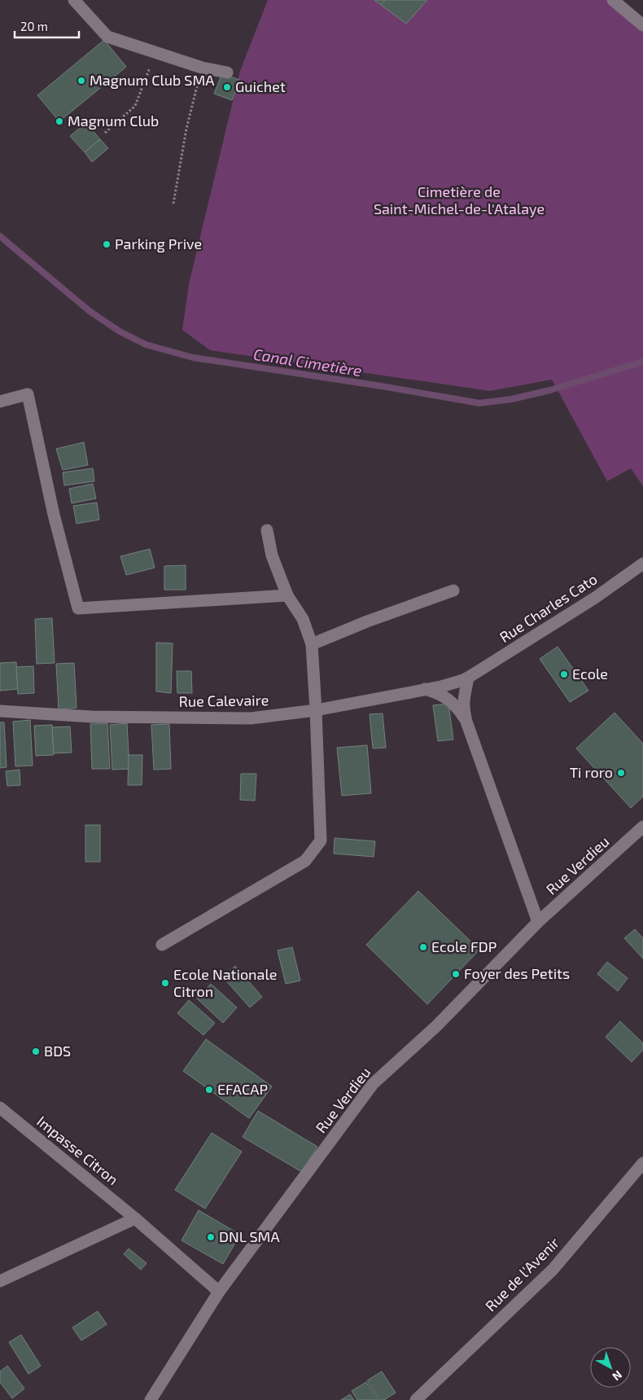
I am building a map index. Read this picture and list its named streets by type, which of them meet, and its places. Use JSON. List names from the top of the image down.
{
  "streets": {
    "street": [
      "Rue Charles Cato",
      "Rue Calevaire",
      "Rue Verdieu",
      "Impasse Citron",
      "Rue de l'Avenir"
    ]
  },
  "crossings": [
    ["Rue Charles Cato", "Rue Calevaire"],
    ["Rue Verdieu", "Impasse Citron"]
  ],
  "water": ["Canal Cimetière"],
  "parks": ["Cimetière de Saint-Michel-de-l'Atalaye"],
  "places": [
    "Magnum Club SMA",
    "Guichet",
    "Magnum Club",
    "Parking Prive",
    "Ecole",
    "Ti roro",
    "Ecole FDP",
    "Foyer des Petits",
    "Ecole Nationale Citron",
    "BDS",
    "EFACAP",
    "DNL SMA"
  ],
  "scale_bar": "20 m",
  "north": "bottom right"
}
